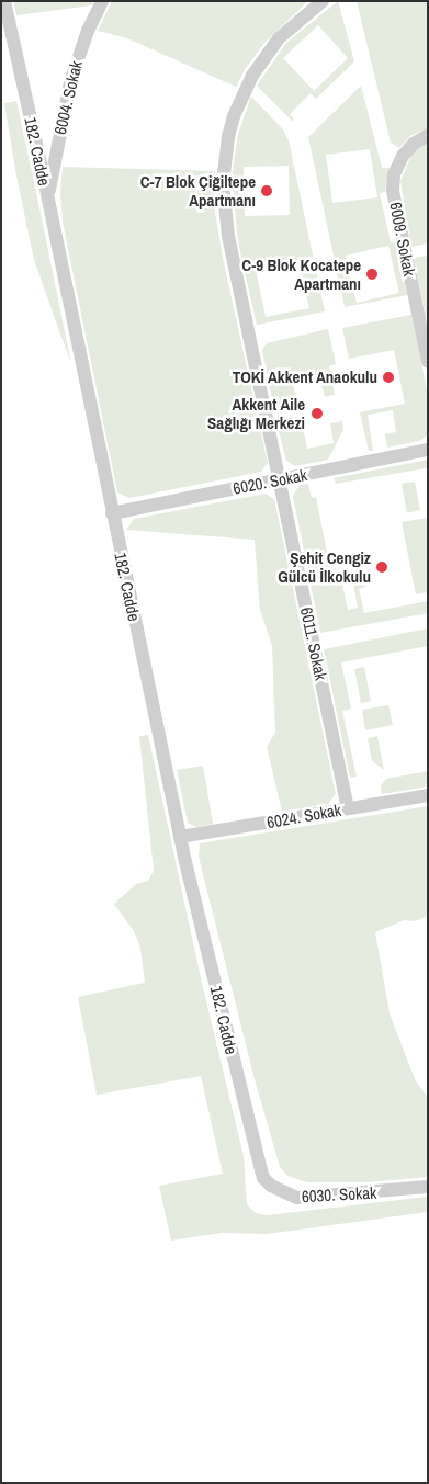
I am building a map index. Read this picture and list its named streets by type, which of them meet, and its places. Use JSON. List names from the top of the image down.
{
  "streets": {
    "street": [
      "6004. Sokak",
      "182. Cadde",
      "6009. Sokak",
      "6020. Sokak",
      "6011. Sokak",
      "6024. Sokak",
      "6030. Sokak"
    ]
  },
  "crossings": [
    ["6004. Sokak", "182. Cadde"],
    ["182. Cadde", "6020. Sokak"],
    ["182. Cadde", "6024. Sokak"],
    ["182. Cadde", "6030. Sokak"],
    ["6020. Sokak", "6011. Sokak"],
    ["6011. Sokak", "6024. Sokak"]
  ],
  "places": [
    "C-7 Blok Çiğiltepe Apartmanı",
    "C-9 Blok Kocatepe Apartmanı",
    "TOKİ Akkent Anaokulu",
    "Akkent Aile Sağlığı Merkezi",
    "Şehit Cengiz Gülcü İlkokulu"
  ]
}
